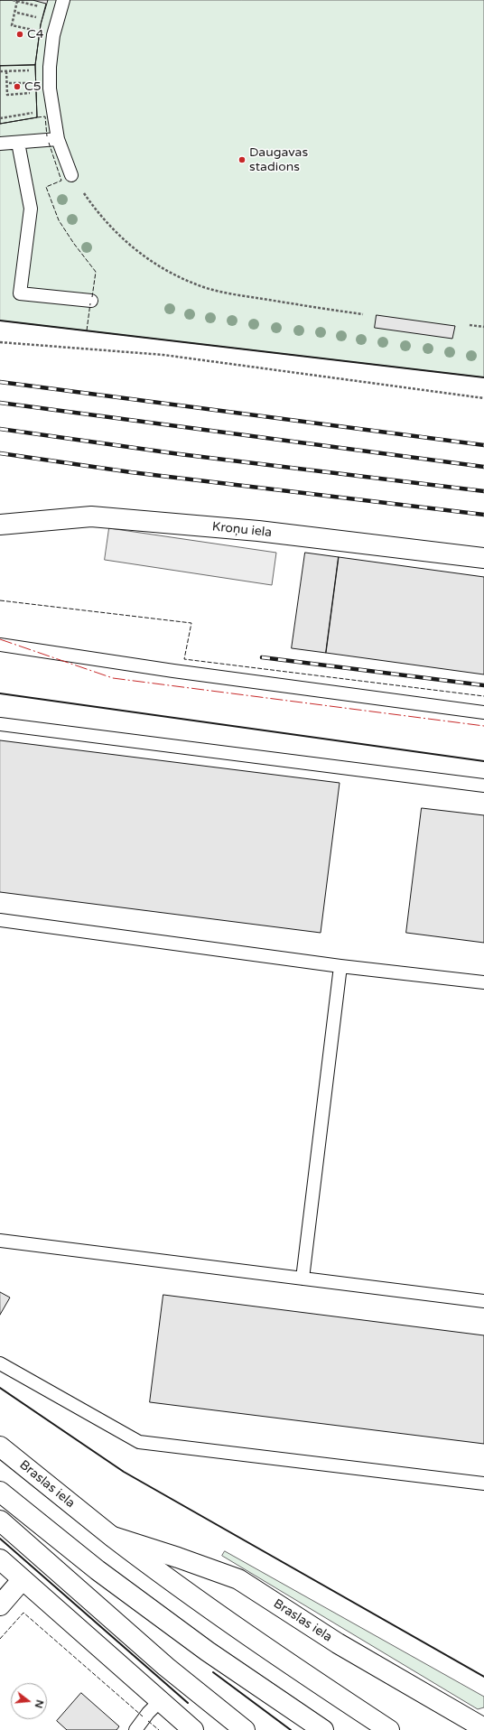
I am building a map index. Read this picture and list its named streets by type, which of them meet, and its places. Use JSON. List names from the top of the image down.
{
  "streets": {
    "street": ["Kroņu iela", "Braslas iela"]
  },
  "places": ["C4", "C5", "Daugavas stadions"],
  "north": "right"
}
